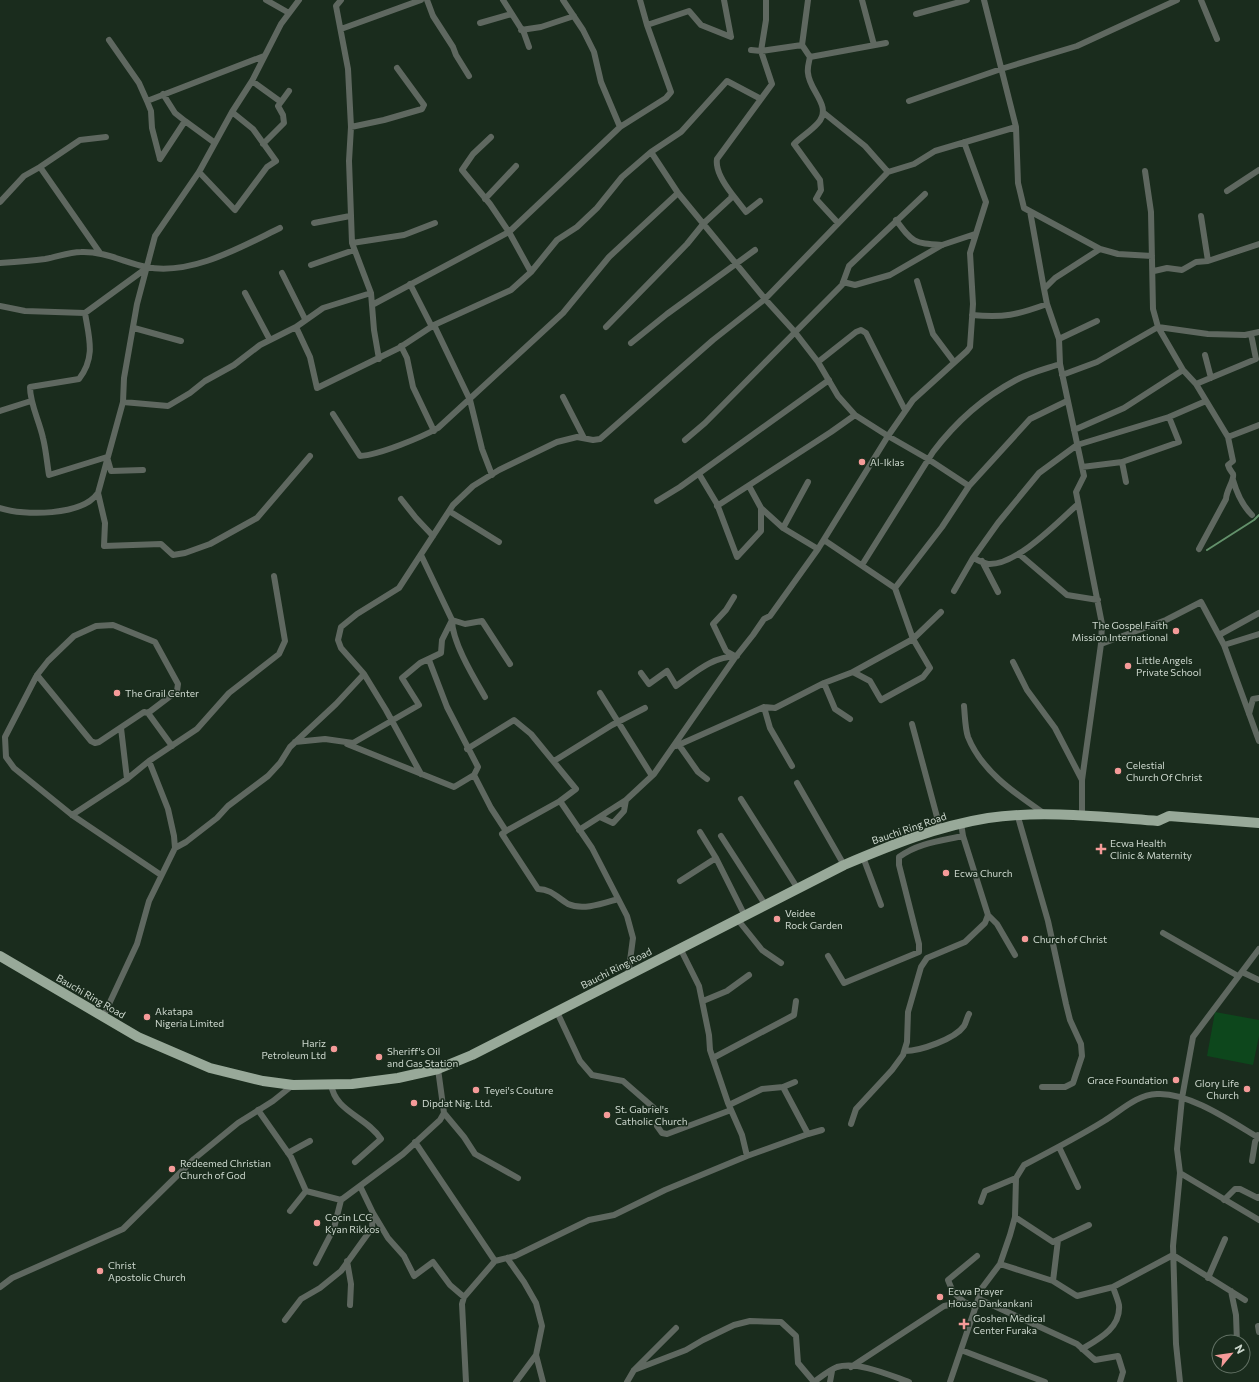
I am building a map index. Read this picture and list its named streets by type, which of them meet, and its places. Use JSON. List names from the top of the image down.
{
  "streets": {
    "main road": ["Bauchi Ring Road"]
  },
  "places": {
    "other": [
      "Al-Iklas",
      "The Gospel Faith Mission International",
      "Little Angels Private School",
      "The Grail Center",
      "Celestial Church Of Christ",
      "Ecwa Church",
      "Veidee Rock Garden",
      "Church of Christ",
      "Akatapa Nigeria Limited",
      "Hariz Petroleum Ltd",
      "Sheriff's Oil and Gas Station",
      "Grace Foundation",
      "Glory Life Church",
      "Teyei's Couture",
      "Dipdat Nig. Ltd.",
      "St. Gabriel's Catholic Church",
      "Redeemed Christian Church of God",
      "Cocin LCC Kyan Rikkos",
      "Christ Apostolic Church",
      "Ecwa Prayer House Dankankani"
    ],
    "health": ["Ecwa Health Clinic & Maternity", "Goshen Medical Center Furaka"]
  },
  "north": "top right"
}
